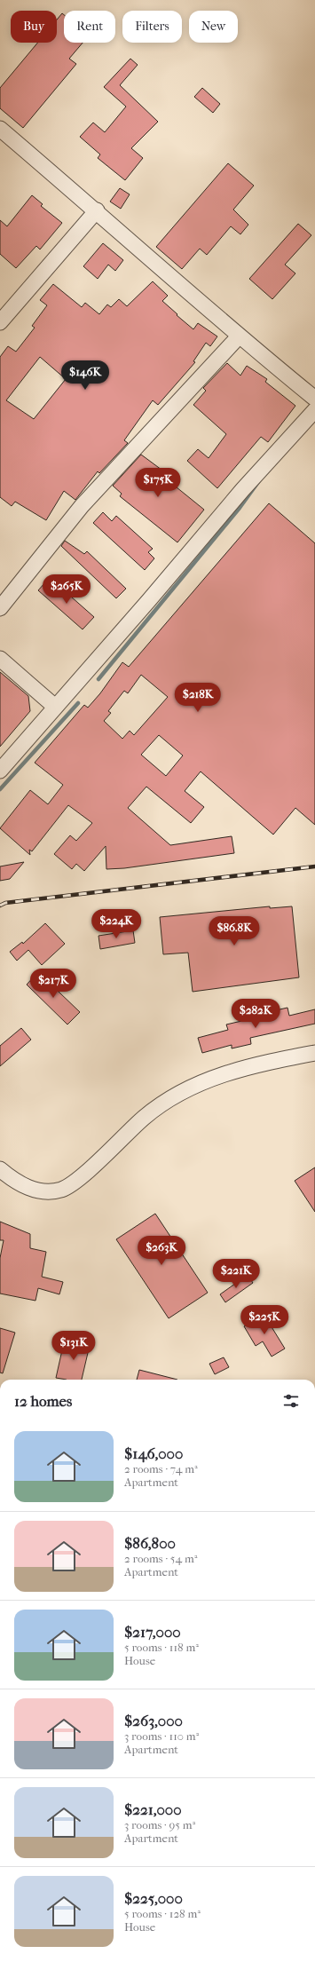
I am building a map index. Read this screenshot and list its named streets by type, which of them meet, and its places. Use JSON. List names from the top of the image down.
{
  "page": {
    "chip": [
      "Buy",
      "Rent",
      "Filters",
      "New"
    ],
    "price": [
      "$146K",
      "$175K",
      "$265K",
      "$218K",
      "$224K",
      "$86.8K",
      "$217K",
      "$282K",
      "$263K",
      "$221K",
      "$225K",
      "$131K"
    ],
    "heading": "12 homes",
    "list": [
      {
        "name": "$146,000",
        "note": "2 rooms · 74 m² · Apartment"
      },
      {
        "name": "$86,800",
        "note": "2 rooms · 54 m² · Apartment"
      },
      {
        "name": "$217,000",
        "note": "5 rooms · 118 m² · House"
      },
      {
        "name": "$263,000",
        "note": "3 rooms · 110 m² · Apartment"
      },
      {
        "name": "$221,000",
        "note": "3 rooms · 95 m² · Apartment"
      },
      {
        "name": "$225,000",
        "note": "5 rooms · 128 m² · House"
      }
    ]
  }
}
